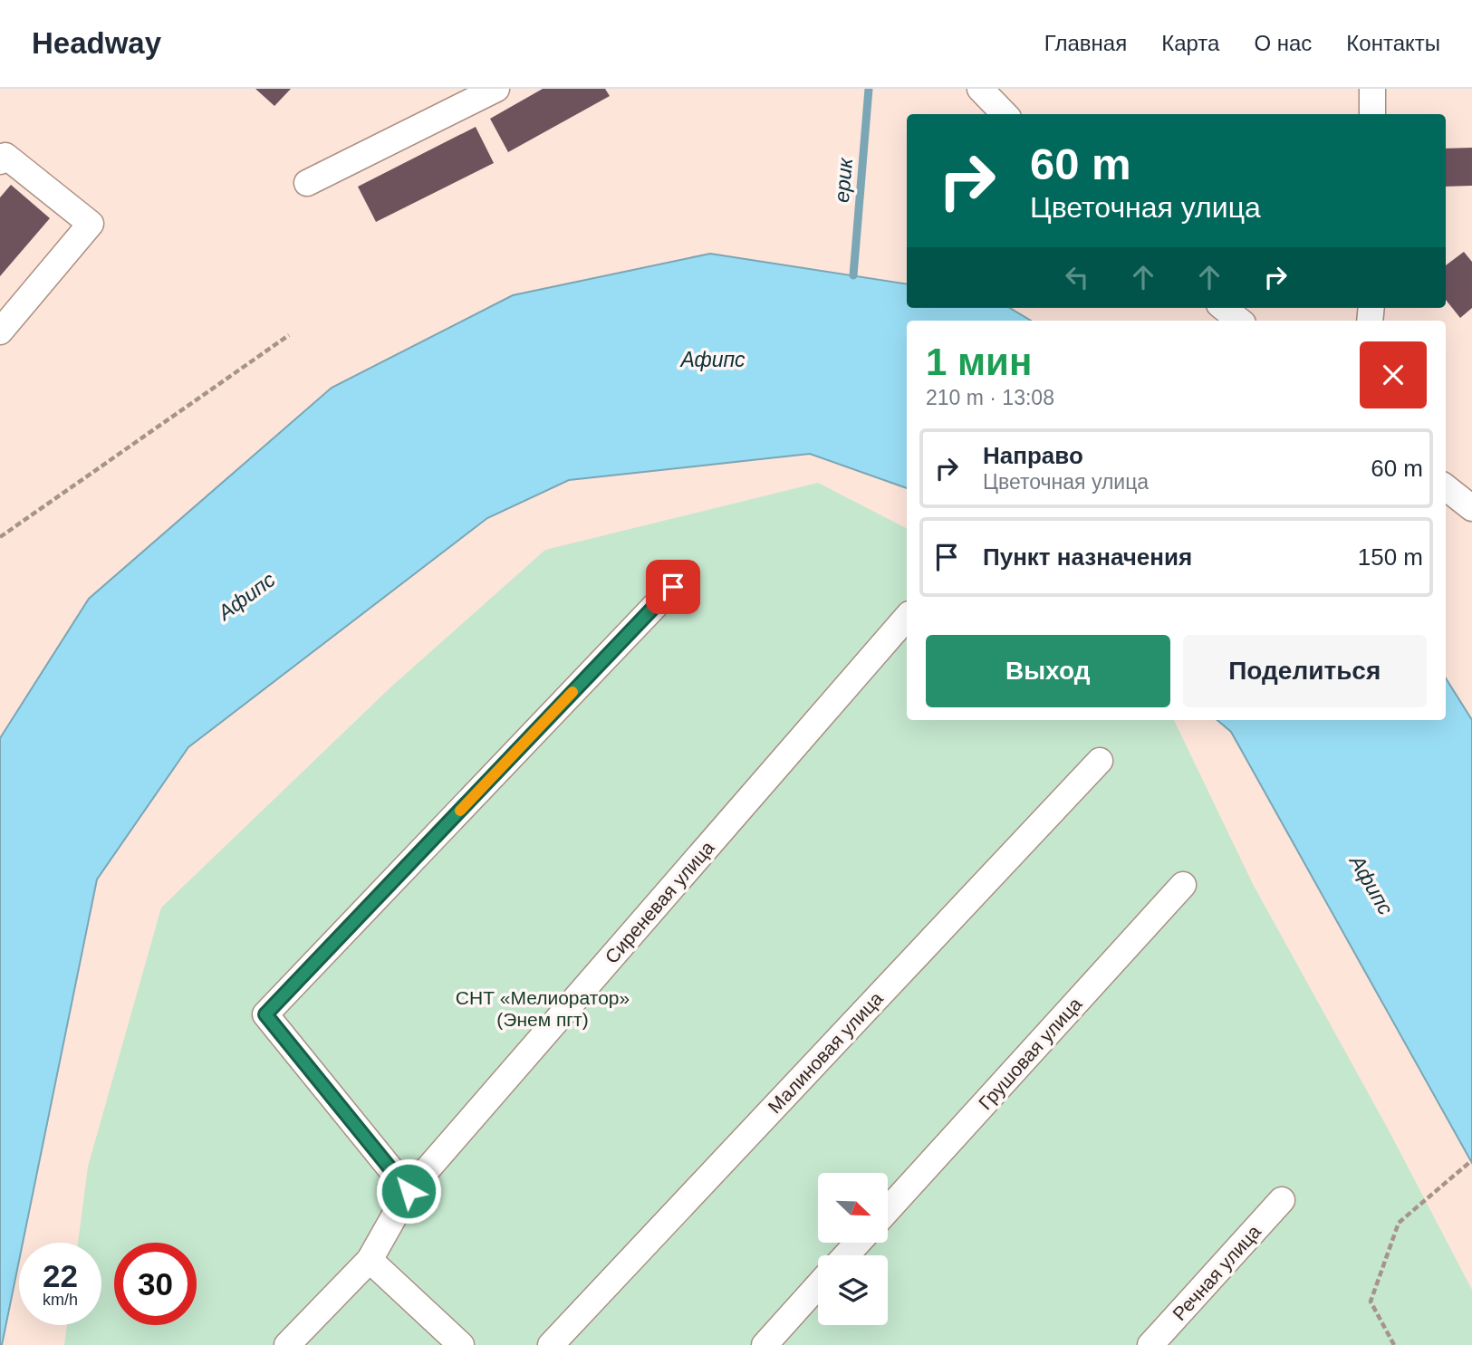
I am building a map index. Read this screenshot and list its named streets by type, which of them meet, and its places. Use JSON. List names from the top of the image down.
{
  "streets": {
    "street": [
      "Сиреневая улица",
      "Малиновая улица",
      "Грушовая улица",
      "Речная улица"
    ]
  },
  "water": ["ерик", "Афипс"],
  "parks": ["СНТ «Мелиоратор» (Энем пгт)"],
  "north": "bottom right",
  "page": {
    "header": "Headway",
    "nav": [
      "Главная",
      "Карта",
      "О нас",
      "Контакты"
    ],
    "turn": ["60 m", "Цветочная улица"],
    "heading": ["1 мин", "210 m · 13:08"],
    "list": [
      {
        "name": "Направо",
        "note": "Цветочная улица",
        "value": "60 m"
      },
      {
        "name": "Пункт назначения",
        "value": "150 m"
      }
    ],
    "buttons": ["Выход", "Поделиться"],
    "speed": "22 km/h",
    "limit": "30"
  }
}
